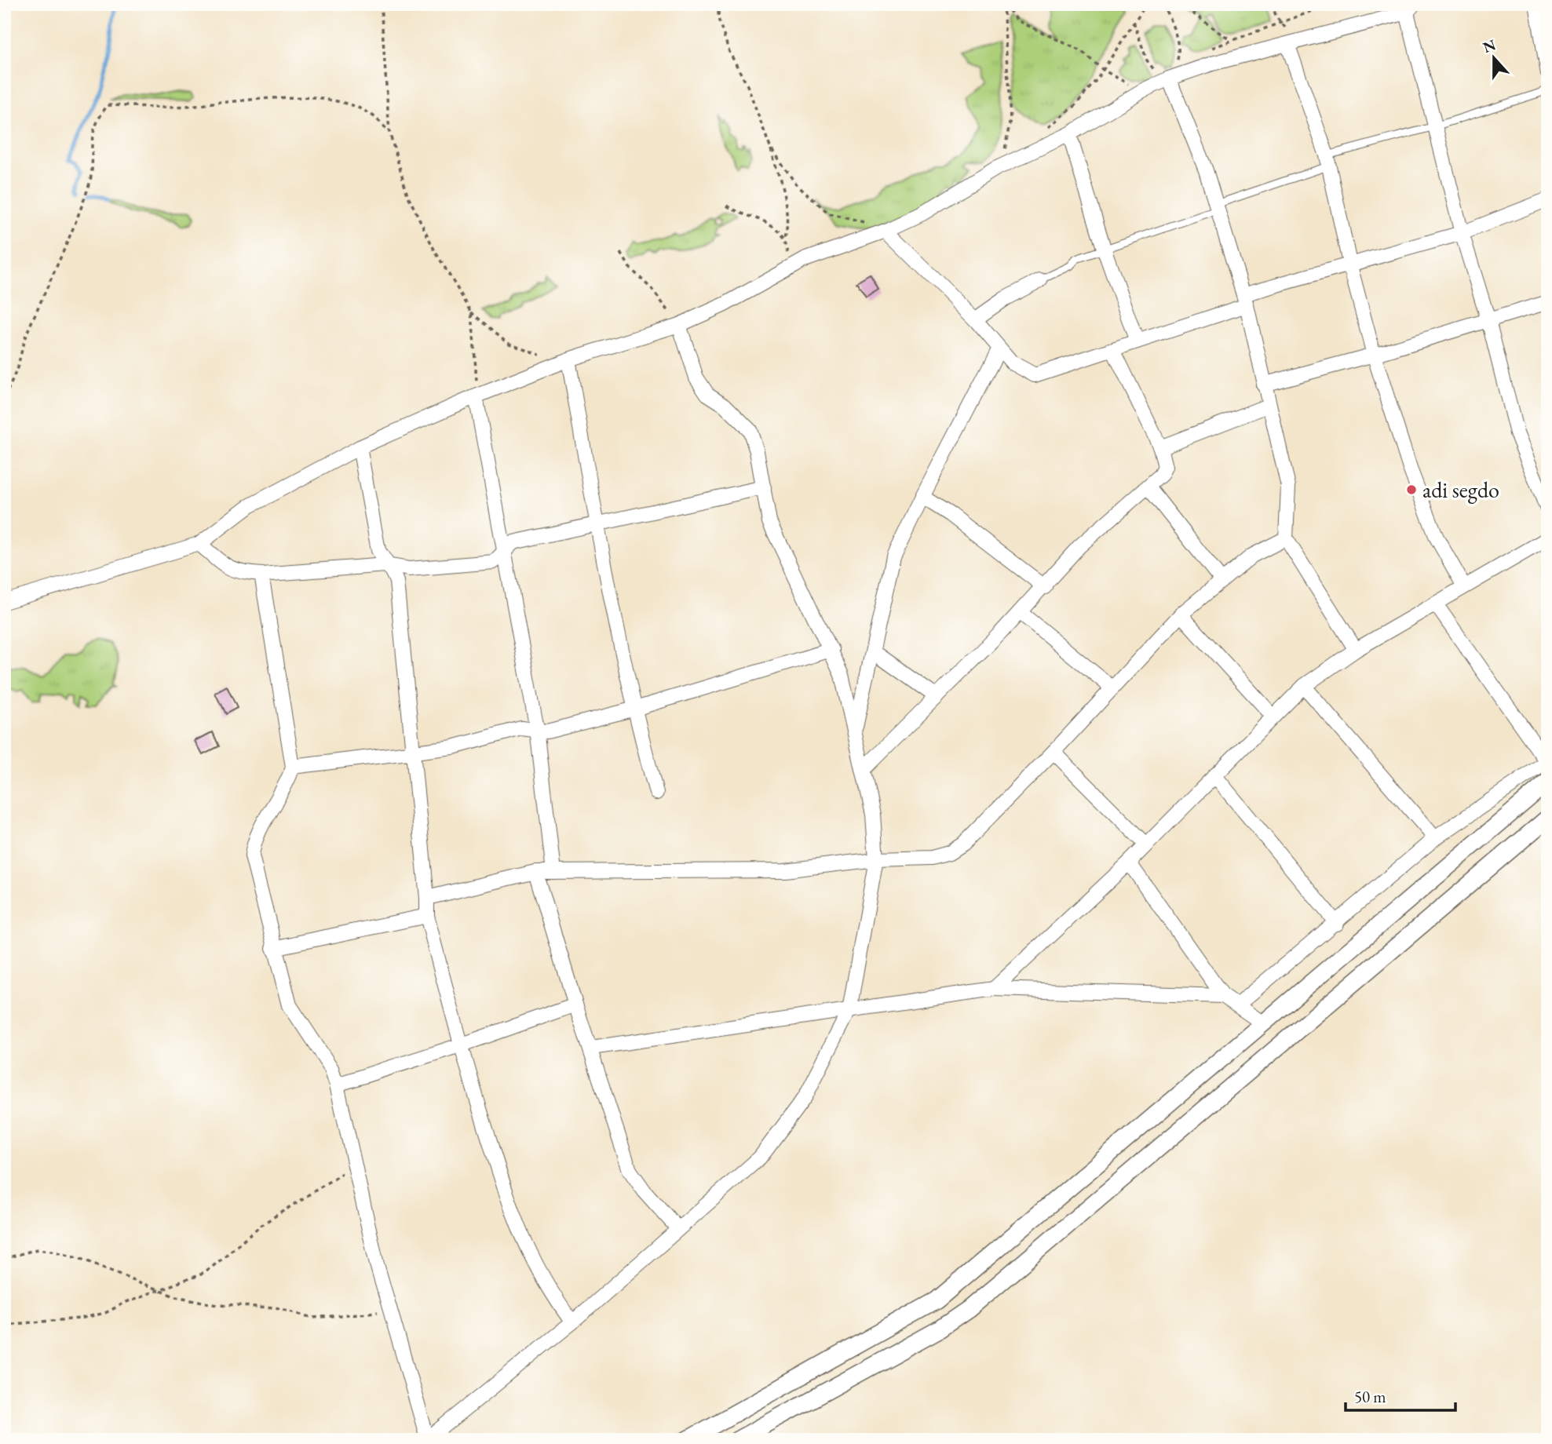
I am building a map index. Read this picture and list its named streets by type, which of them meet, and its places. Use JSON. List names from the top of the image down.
{
  "places": ["adi segdo"],
  "scale_bar": "50 m",
  "north": "top"
}
